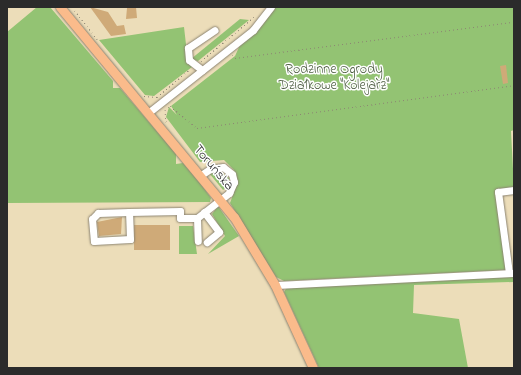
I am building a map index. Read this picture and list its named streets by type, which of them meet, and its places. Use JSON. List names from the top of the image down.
{
  "streets": {
    "main road": ["Toruńska"]
  },
  "parks": ["Rodzinne Ogrody Działkowe \"Kolejarz\""]
}
